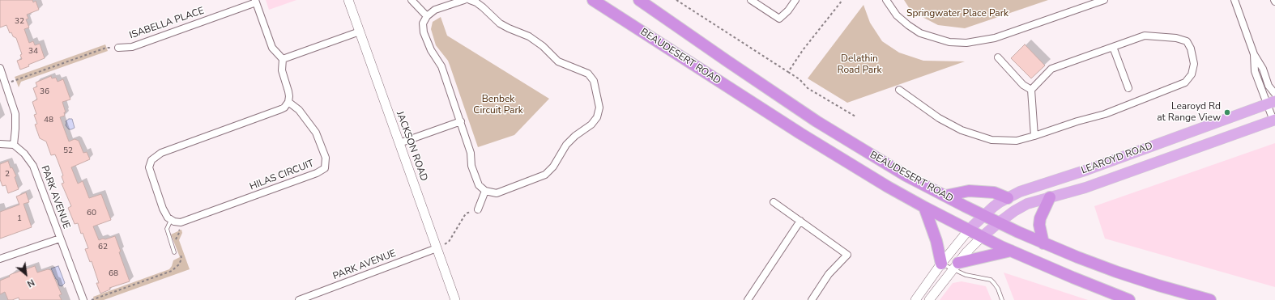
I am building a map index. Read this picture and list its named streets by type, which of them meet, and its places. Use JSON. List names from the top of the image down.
{
  "streets": {
    "highway": ["BEAUDESERT ROAD"],
    "main road": ["LEAROYD ROAD"],
    "street": [
      "ISABELLA PLACE",
      "JACKSON ROAD",
      "HILAS CIRCUIT",
      "PARK AVENUE"
    ]
  },
  "crossings": [
    ["BEAUDESERT ROAD", "LEAROYD ROAD"],
    ["JACKSON ROAD", "PARK AVENUE"]
  ],
  "parks": ["Springwater Place Park", "Delathin Road Park", "Benbek Circuit Park"],
  "places": ["Learoyd Rd at Range View"],
  "house_numbers": [
    "32",
    "34",
    "36",
    "48",
    "52",
    "2",
    "60",
    "1",
    "62",
    "68"
  ],
  "north": "bottom right"
}
